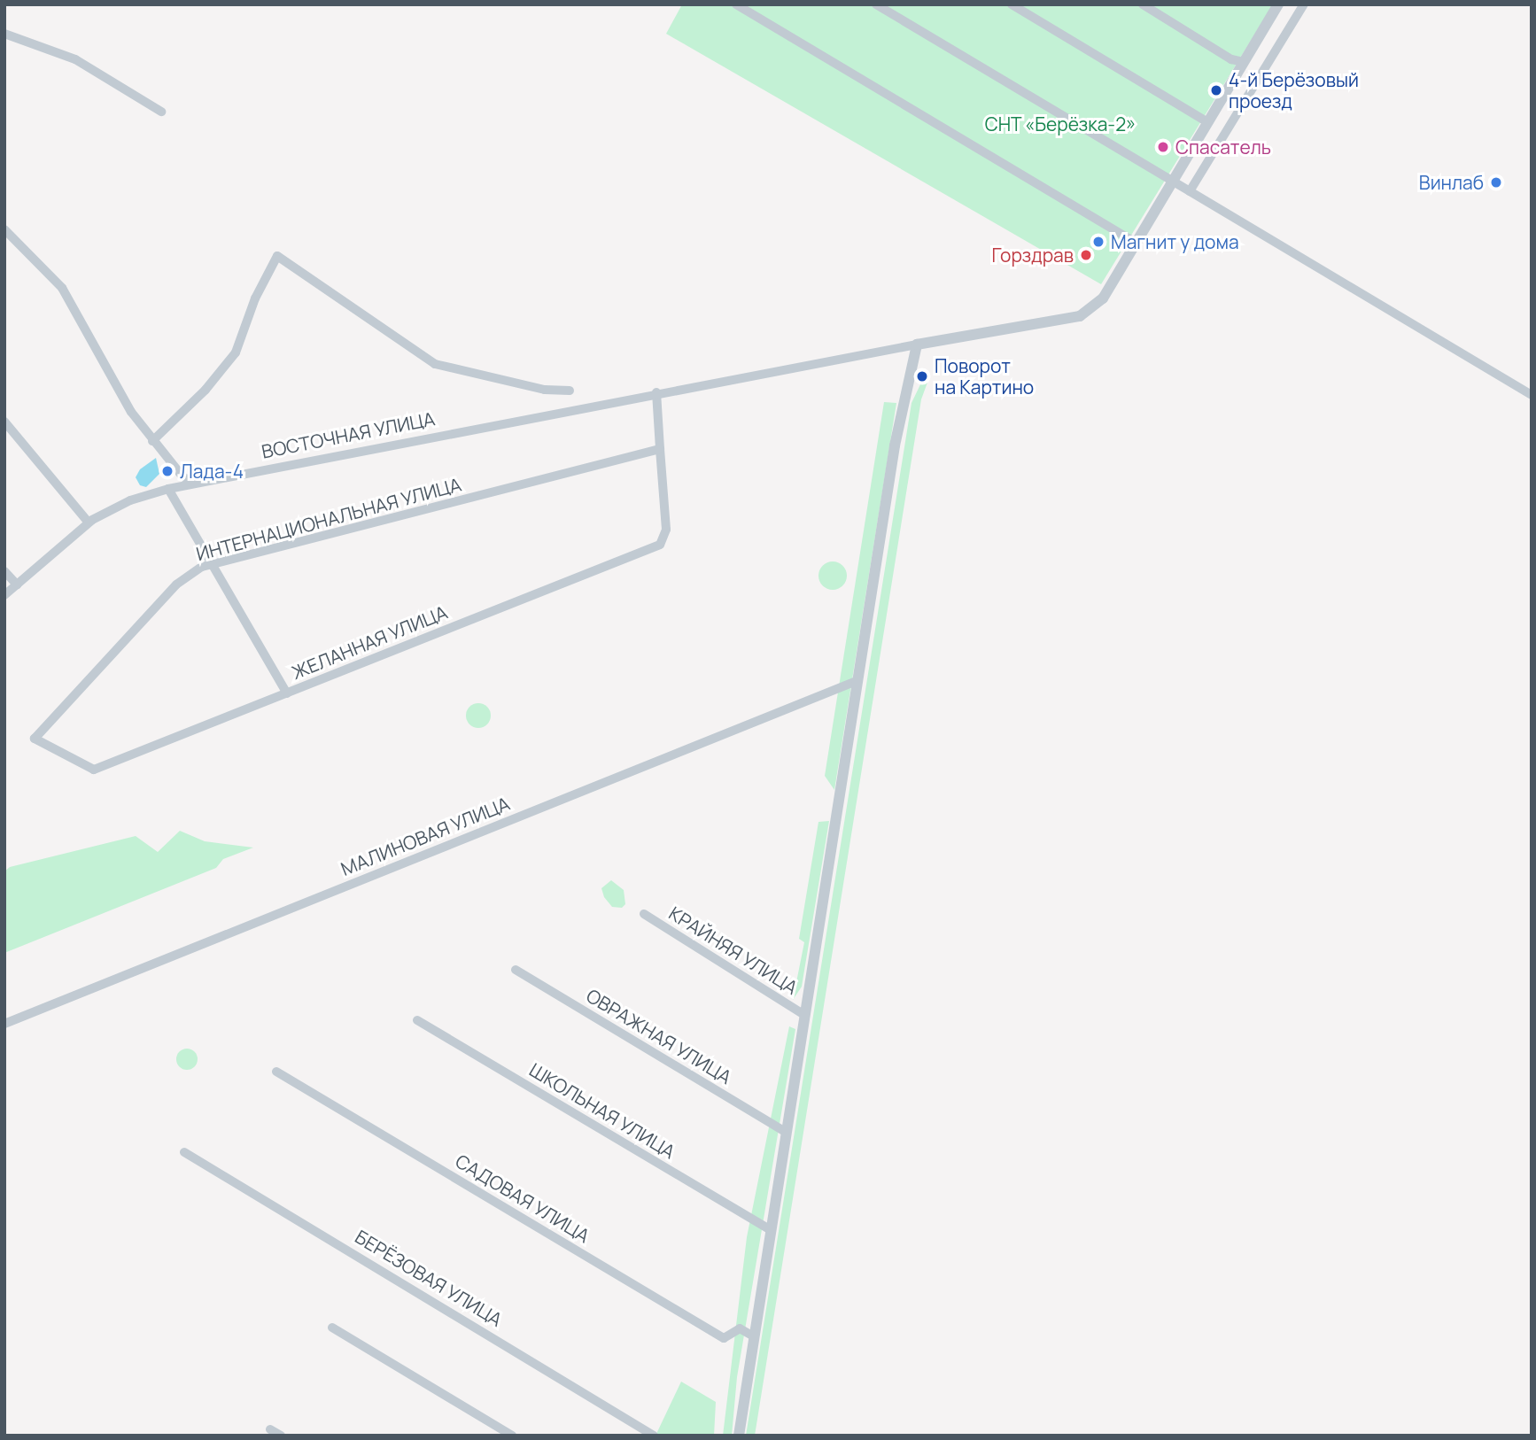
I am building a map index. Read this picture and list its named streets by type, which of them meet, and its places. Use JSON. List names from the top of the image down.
{
  "streets": {
    "street": [
      "ВОСТОЧНАЯ УЛИЦА",
      "ИНТЕРНАЦИОНАЛЬНАЯ УЛИЦА",
      "ЖЕЛАННАЯ УЛИЦА",
      "МАЛИНОВАЯ УЛИЦА",
      "КРАЙНЯЯ УЛИЦА",
      "ОВРАЖНАЯ УЛИЦА",
      "ШКОЛЬНАЯ УЛИЦА",
      "САДОВАЯ УЛИЦА",
      "БЕРЁЗОВАЯ УЛИЦА"
    ]
  },
  "crossings": [
    ["ИНТЕРНАЦИОНАЛЬНАЯ УЛИЦА", "ЖЕЛАННАЯ УЛИЦА"]
  ],
  "parks": ["СНТ «Берёзка-2»"],
  "places": [
    "4-й Берёзовый проезд",
    "Спасатель",
    "Винлаб",
    "Магнит у дома",
    "Горздрав",
    "Поворот на Картино",
    "Лада-4"
  ]
}
